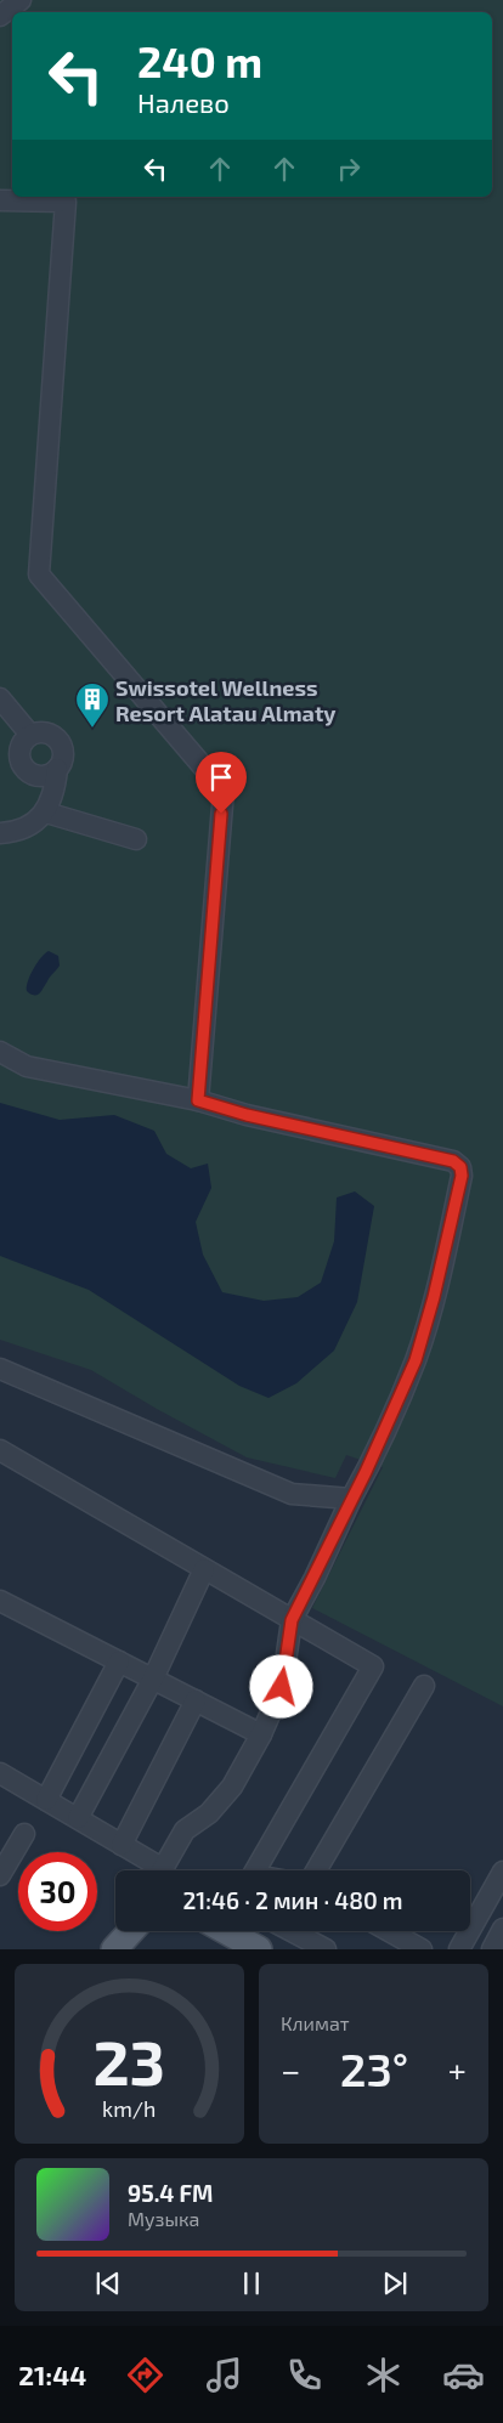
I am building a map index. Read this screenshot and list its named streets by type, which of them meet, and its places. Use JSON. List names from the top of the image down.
{
  "places": {
    "building": ["Swissotel Wellness Resort Alatau Almaty"]
  },
  "page": {
    "turn": ["240 m", "Налево"],
    "limit": "30",
    "trip": "21:46 · 2 мин · 480 m",
    "tile": "Климат",
    "heat": ["−", "23°", "+"],
    "song": ["95.4 FM", "Музыка"],
    "tabs": "21:44",
    "gauge": ["23", "km/h"]
  }
}
